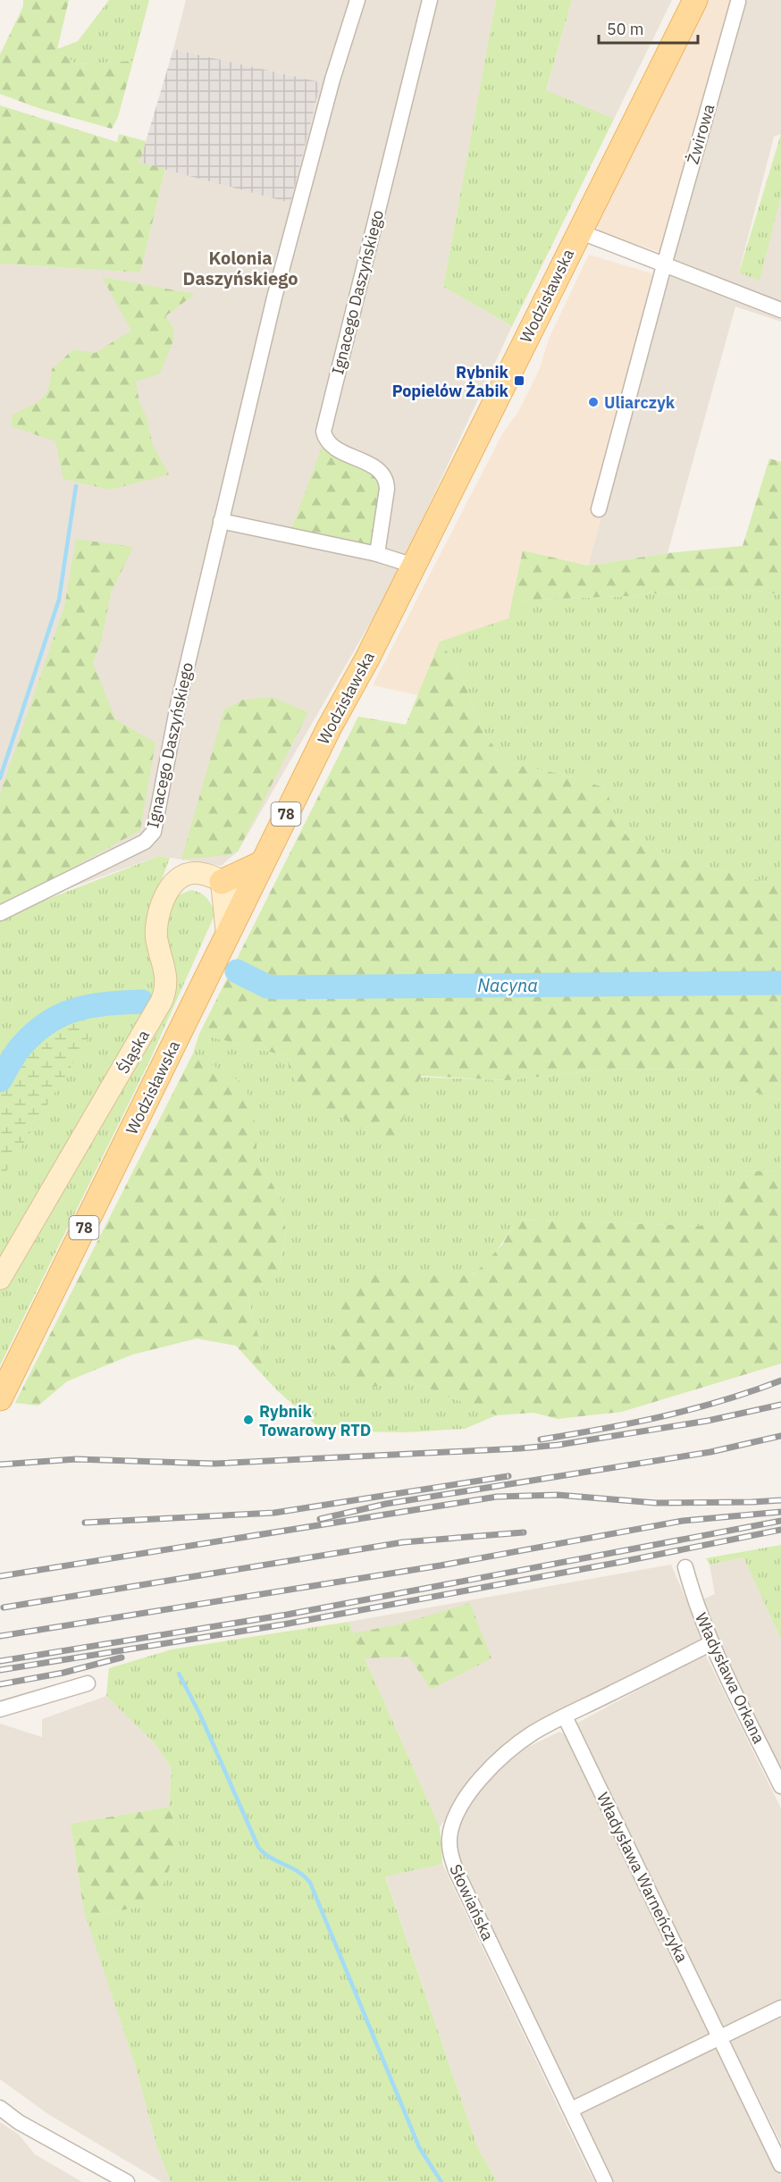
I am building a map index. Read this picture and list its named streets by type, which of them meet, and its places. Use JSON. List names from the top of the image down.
{
  "streets": {
    "main road": ["Wodzisławska", "78"],
    "street": [
      "Żwirowa",
      "Ignacego Daszyńskiego",
      "Śląska",
      "Władysława Orkana",
      "Władysława Warneńczyka",
      "Słowiańska"
    ]
  },
  "crossings": [
    ["Wodzisławska", "Śląska"],
    ["Władysława Orkana", "Słowiańska"],
    ["Władysława Warneńczyka", "Słowiańska"]
  ],
  "districts": ["Kolonia Daszyńskiego"],
  "water": ["Nacyna"],
  "places": {
    "transit": ["Rybnik Popielów Żabik"],
    "other": ["Uliarczyk", "Rybnik Towarowy RTD"]
  },
  "scale_bar": "50 m"
}
